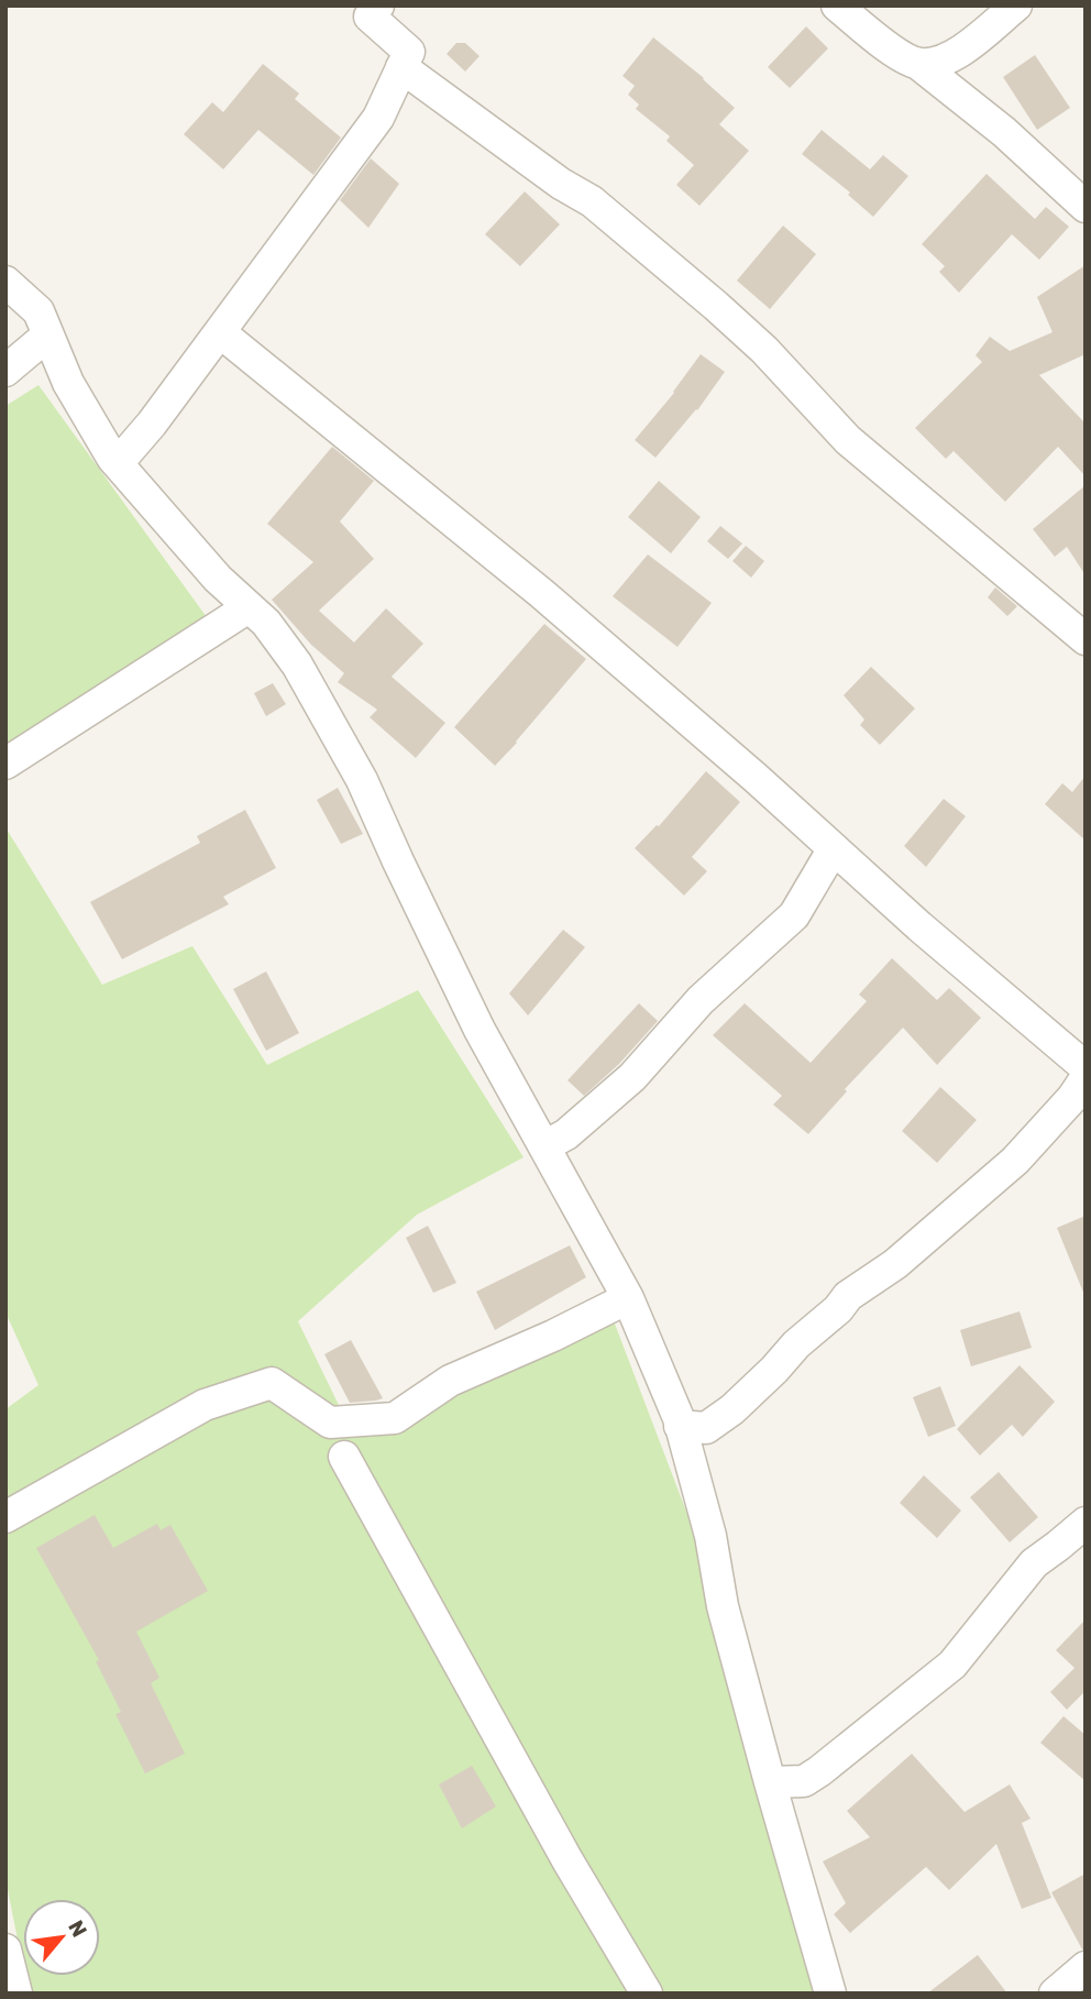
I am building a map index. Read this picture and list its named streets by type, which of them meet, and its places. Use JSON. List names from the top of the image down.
{
  "north": "top right"
}
